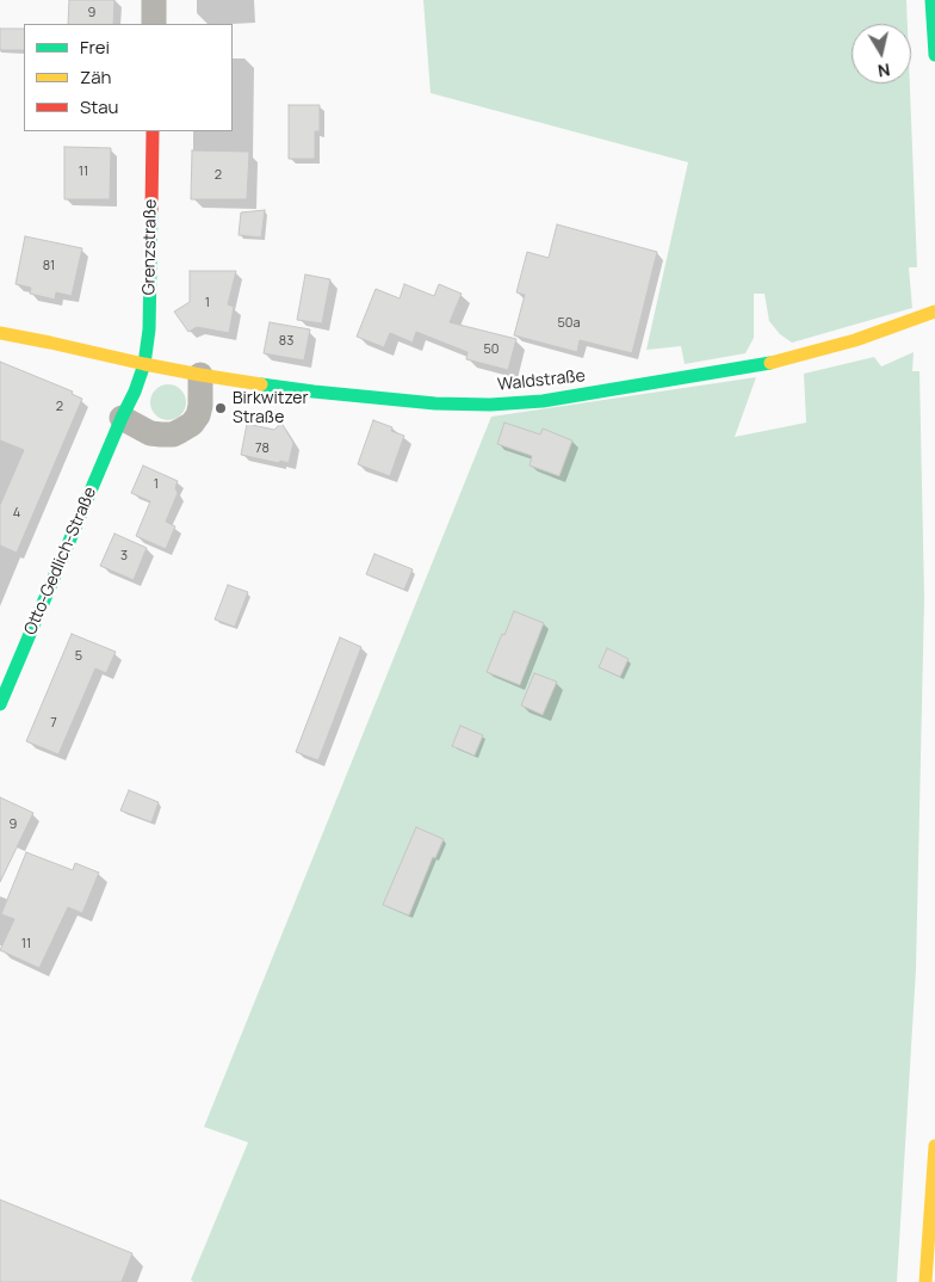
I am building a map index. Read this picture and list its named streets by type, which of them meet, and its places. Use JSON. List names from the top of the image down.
{
  "streets": {
    "main road": ["Grenzstraße", "Waldstraße", "Otto-Gedlich-Straße"]
  },
  "crossings": [
    ["Grenzstraße", "Waldstraße"],
    ["Grenzstraße", "Otto-Gedlich-Straße"],
    ["Waldstraße", "Otto-Gedlich-Straße"]
  ],
  "places": ["Birkwitzer Straße"],
  "house_numbers": [
    "9",
    "11",
    "2",
    "81",
    "1",
    "50a",
    "83",
    "50",
    "2",
    "78",
    "1",
    "4",
    "3",
    "5",
    "7",
    "9",
    "11"
  ],
  "legend": ["Frei", "Zäh", "Stau"],
  "north": "bottom"
}
